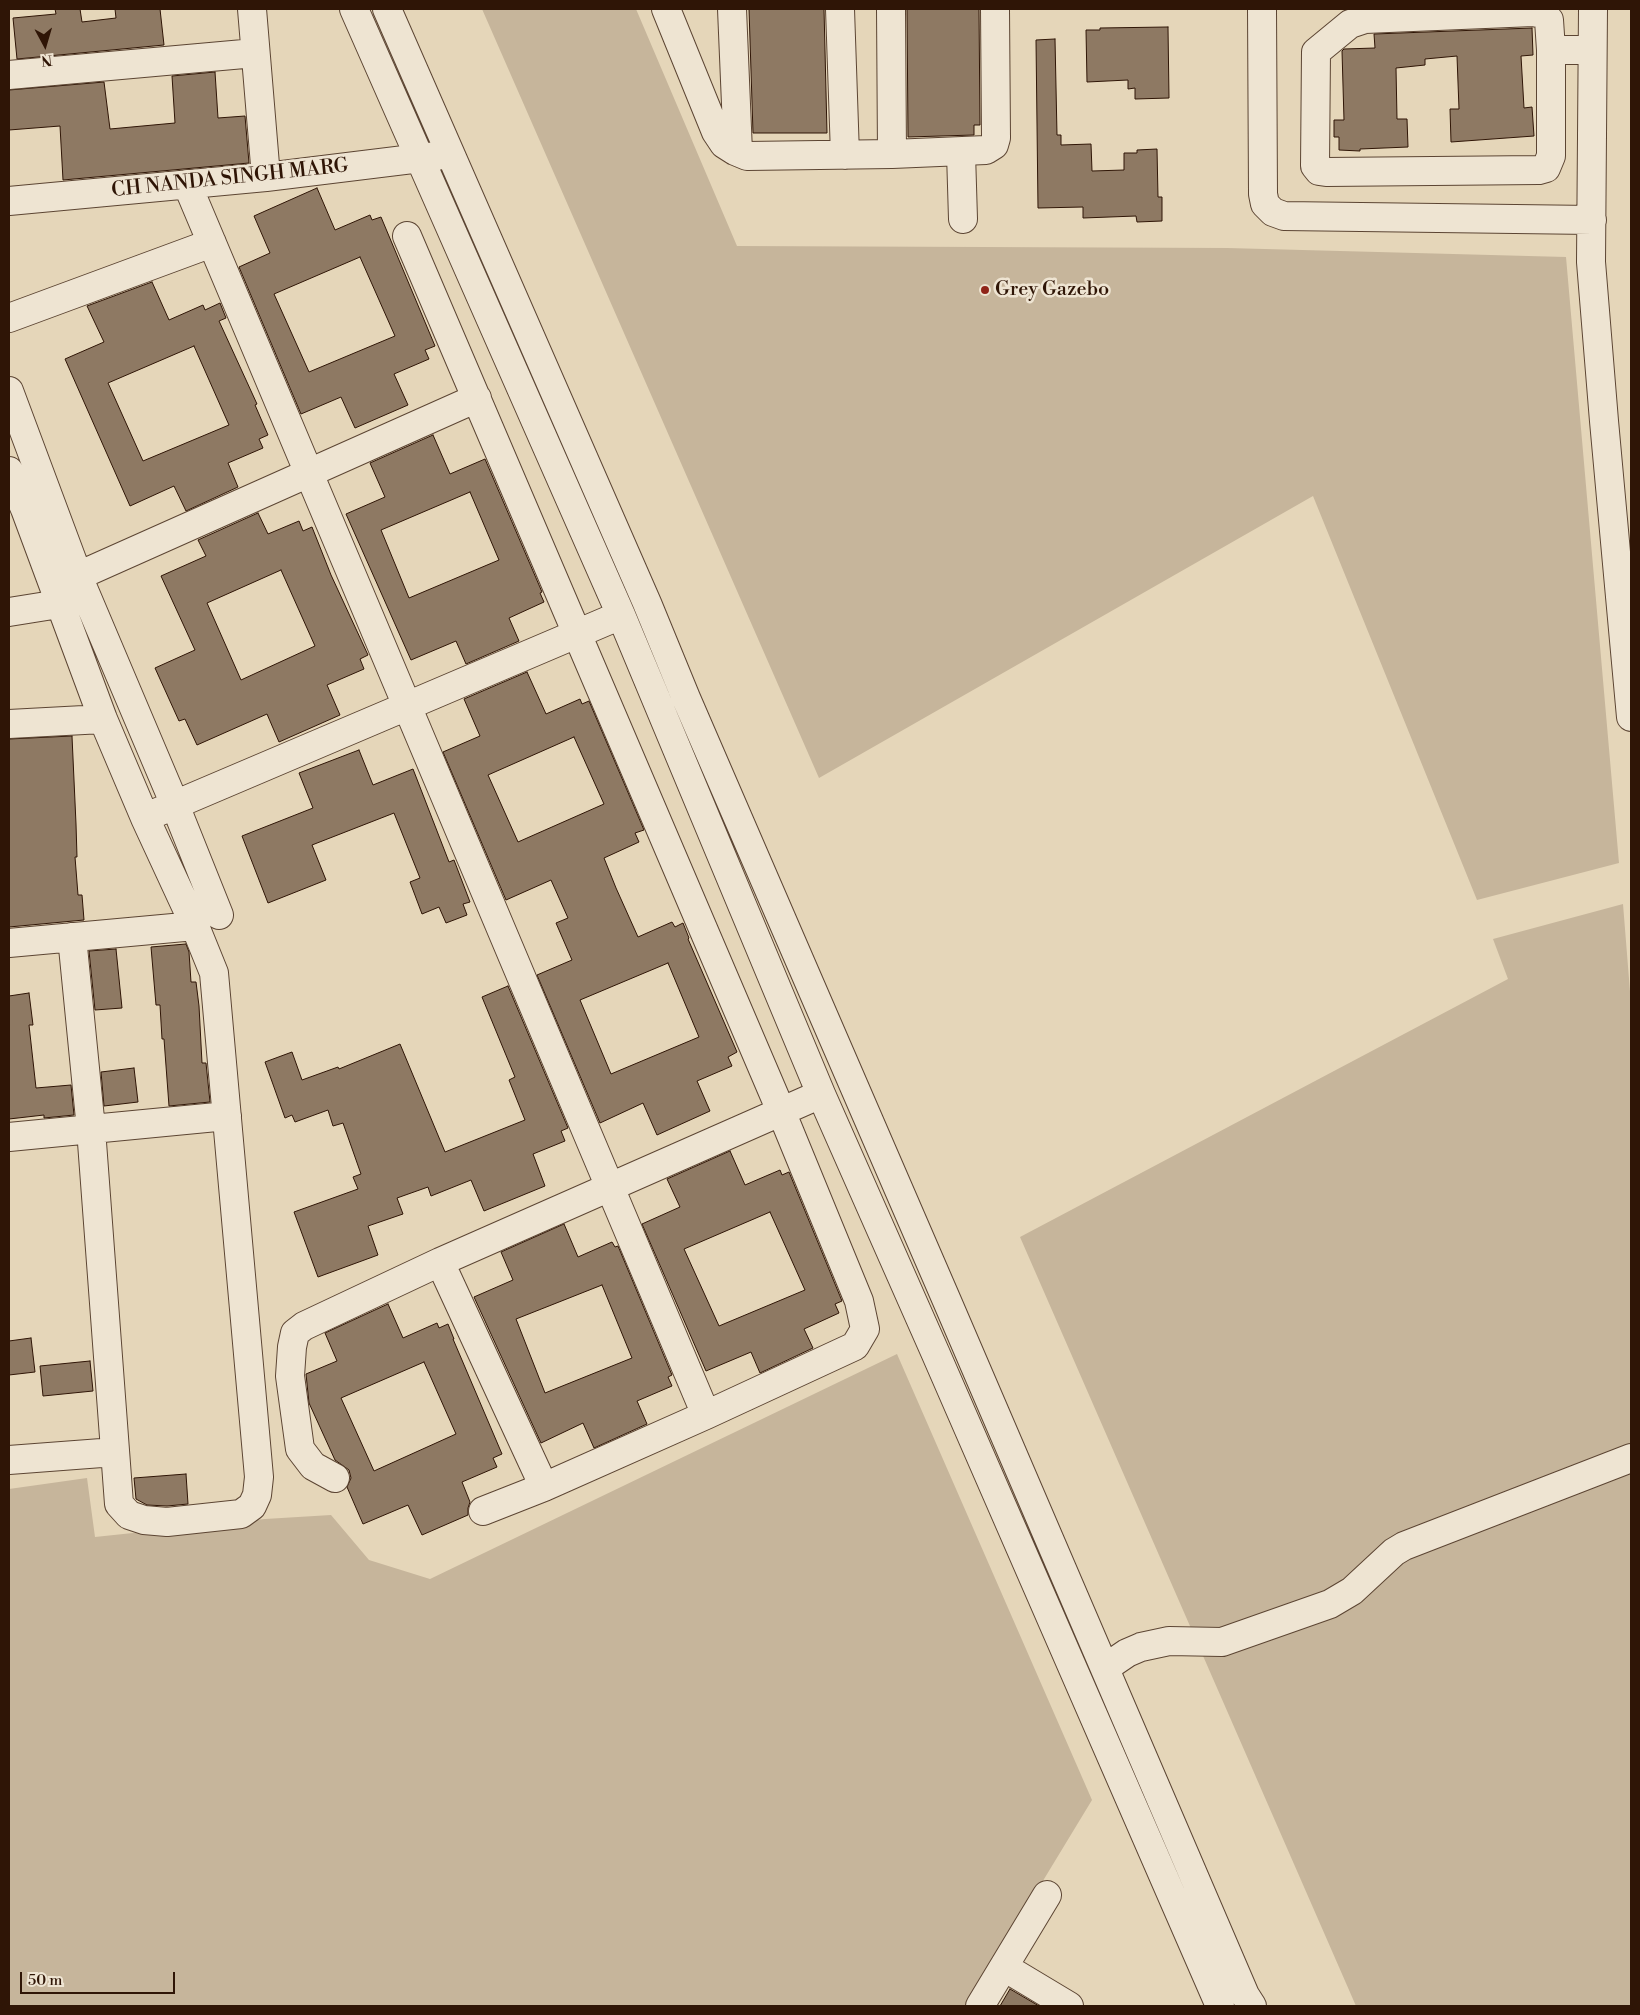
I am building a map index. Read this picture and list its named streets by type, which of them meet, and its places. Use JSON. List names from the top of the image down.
{
  "streets": {
    "street": ["CH NANDA SINGH MARG"]
  },
  "places": ["Grey Gazebo"],
  "scale_bar": "50 m",
  "north": "bottom"
}
